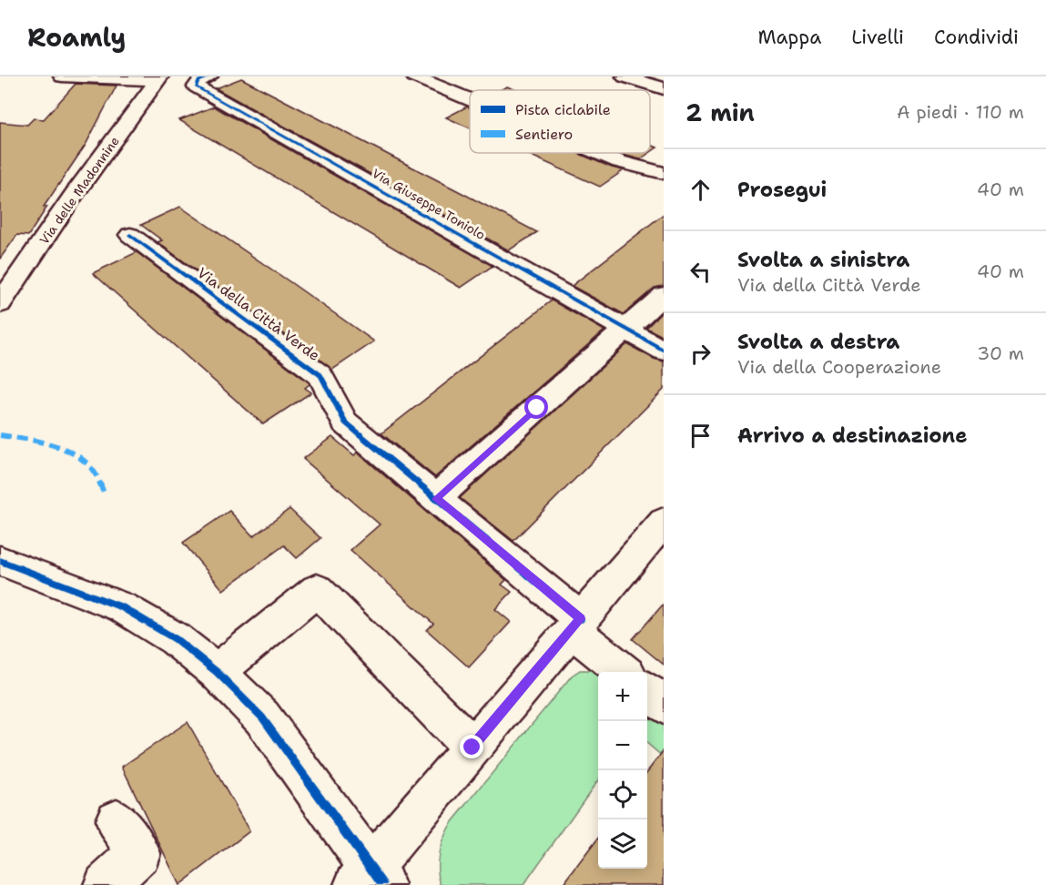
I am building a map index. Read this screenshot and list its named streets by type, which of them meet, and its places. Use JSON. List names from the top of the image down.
{
  "streets": {
    "street": ["Via delle Madonnine", "Via Giuseppe Toniolo", "Via della Città Verde"]
  },
  "legend": ["Pista ciclabile", "Sentiero"],
  "page": {
    "header": "Roamly",
    "nav": ["Mappa", "Livelli", "Condividi"],
    "heading": ["2 min", "A piedi · 110 m"],
    "list": [
      ["Prosegui", "40 m"],
      ["Svolta a sinistra", "Via della Città Verde", "40 m"],
      ["Svolta a destra", "Via della Cooperazione", "30 m"],
      "Arrivo a destinazione"
    ],
    "map_buttons": ["+", "−"]
  }
}
